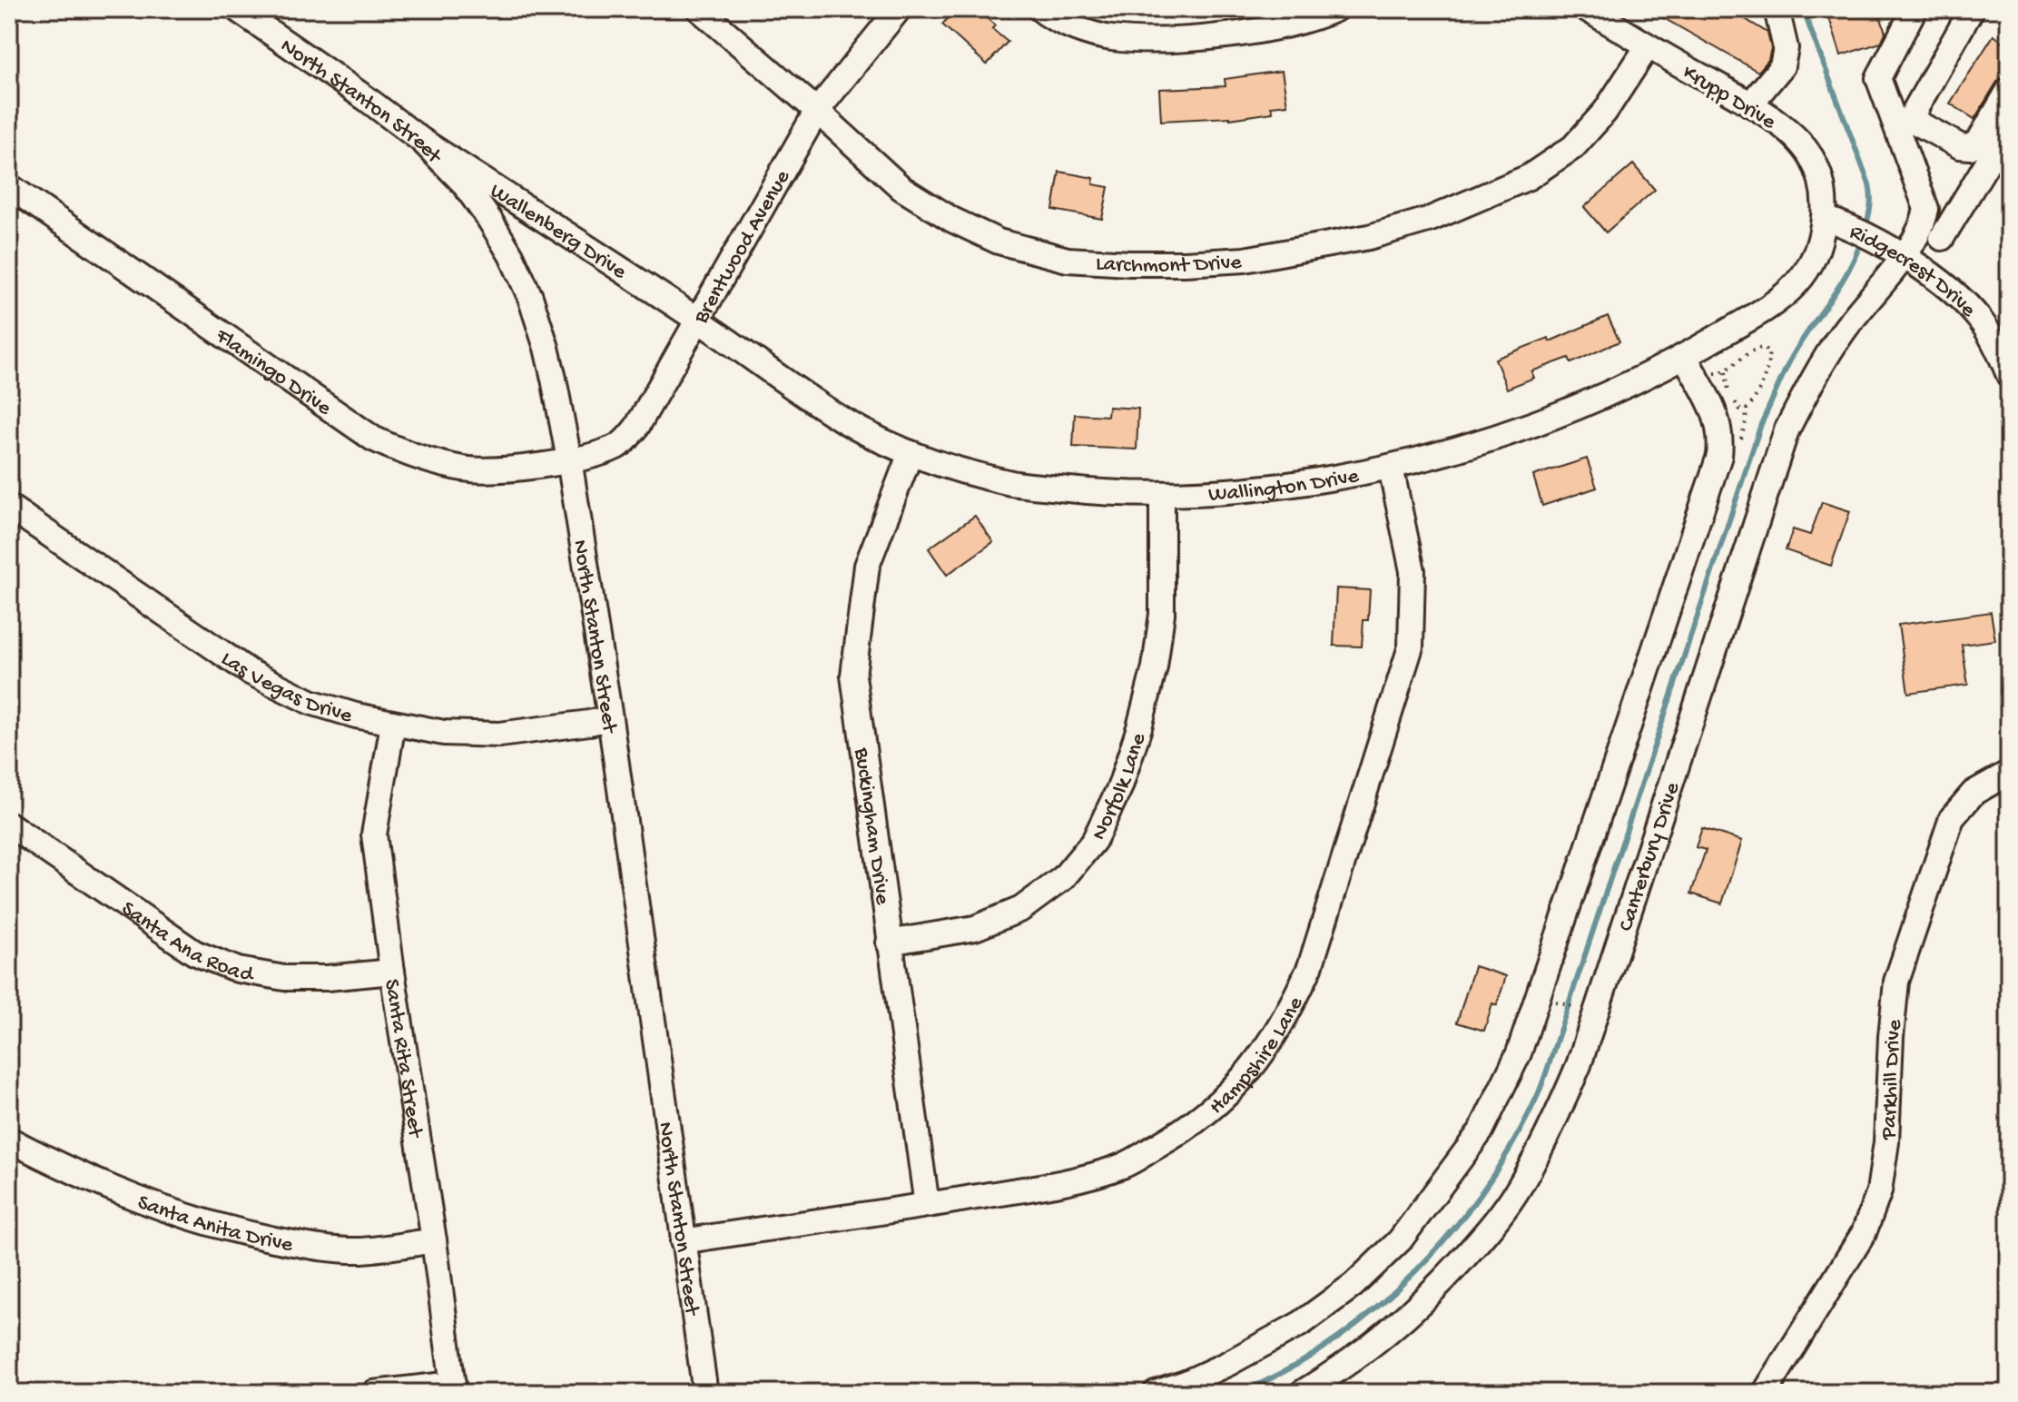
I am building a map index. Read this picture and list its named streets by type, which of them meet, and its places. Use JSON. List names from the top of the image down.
{
  "streets": {
    "street": [
      "Krupp Drive",
      "North Stanton Street",
      "Wallenberg Drive",
      "Brentwood Avenue",
      "Larchmont Drive",
      "Ridgecrest Drive",
      "Flamingo Drive",
      "Wallington Drive",
      "Las Vegas Drive",
      "Norfolk Lane",
      "Buckingham Drive",
      "Canterbury Drive",
      "Santa Ana Road",
      "Hampshire Lane",
      "Santa Rita Street",
      "Parkhill Drive",
      "Santa Anita Drive"
    ]
  },
  "crossings": [
    ["Krupp Drive", "Larchmont Drive"],
    ["Krupp Drive", "Ridgecrest Drive"],
    ["Krupp Drive", "Wallington Drive"],
    ["North Stanton Street", "Wallenberg Drive"],
    ["North Stanton Street", "Brentwood Avenue"],
    ["North Stanton Street", "Flamingo Drive"],
    ["North Stanton Street", "Las Vegas Drive"],
    ["North Stanton Street", "Hampshire Lane"],
    ["Wallenberg Drive", "Brentwood Avenue"],
    ["Wallenberg Drive", "Wallington Drive"],
    ["Brentwood Avenue", "Larchmont Drive"],
    ["Brentwood Avenue", "Flamingo Drive"],
    ["Brentwood Avenue", "Wallington Drive"],
    ["Ridgecrest Drive", "Wallington Drive"],
    ["Ridgecrest Drive", "Canterbury Drive"],
    ["Wallington Drive", "Norfolk Lane"],
    ["Wallington Drive", "Buckingham Drive"],
    ["Wallington Drive", "Hampshire Lane"],
    ["Las Vegas Drive", "Santa Rita Street"],
    ["Norfolk Lane", "Buckingham Drive"],
    ["Buckingham Drive", "Hampshire Lane"],
    ["Santa Ana Road", "Santa Rita Street"],
    ["Santa Rita Street", "Santa Anita Drive"]
  ]
}
